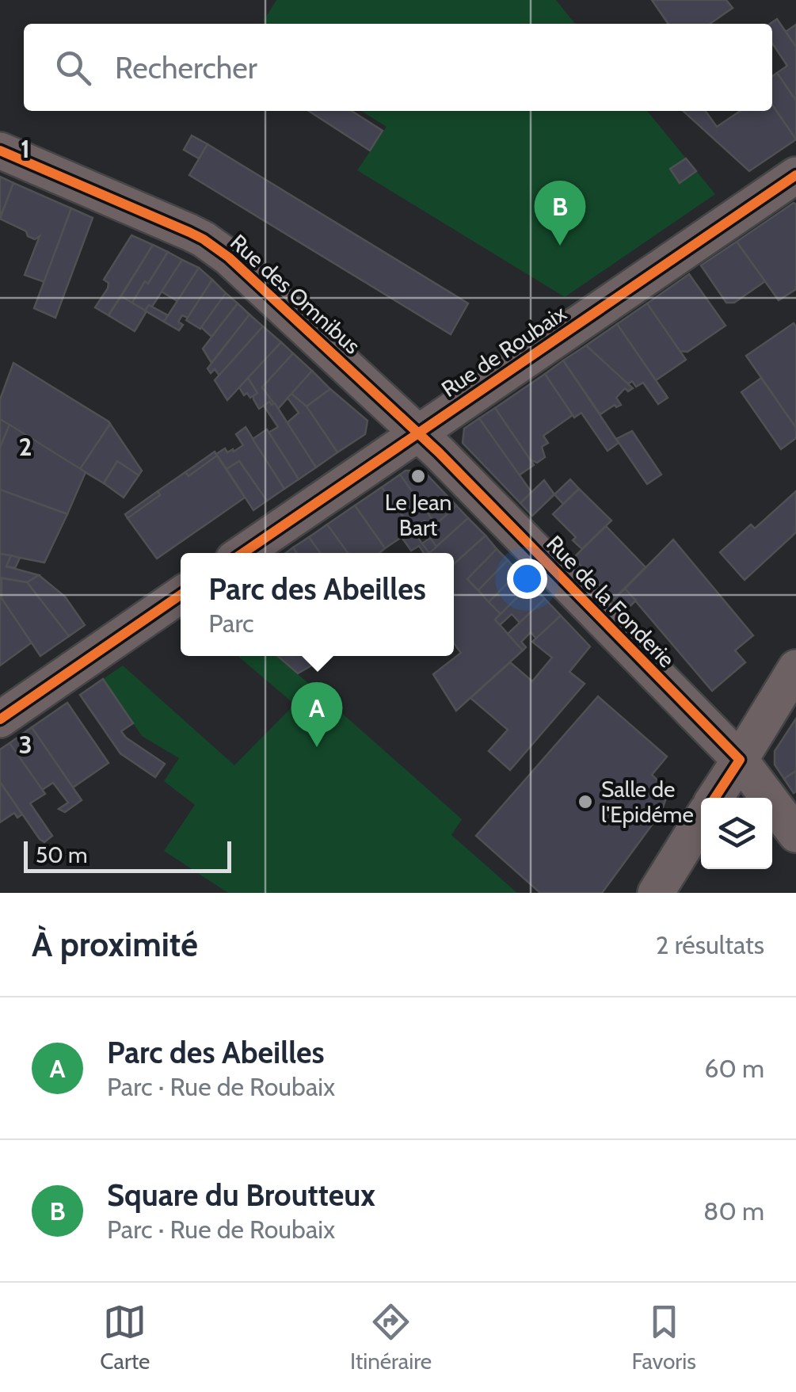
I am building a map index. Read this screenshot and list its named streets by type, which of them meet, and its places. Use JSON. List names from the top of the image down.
{
  "streets": {
    "street": ["Rue des Omnibus", "Rue de Roubaix", "Rue de la Fonderie"]
  },
  "crossings": [
    ["Rue des Omnibus", "Rue de Roubaix"],
    ["Rue des Omnibus", "Rue de la Fonderie"],
    ["Rue de Roubaix", "Rue de la Fonderie"]
  ],
  "places": ["Le Jean Bart", "Salle de l'Epidéme"],
  "scale_bar": "50 m",
  "page": {
    "search": "Rechercher",
    "pins": ["B", "A"],
    "popup": ["Parc des Abeilles", "Parc"],
    "scale": "50 m",
    "heading": ["À proximité", "2 résultats"],
    "list": [
      {
        "mark": "A",
        "name": "Parc des Abeilles",
        "note": "Parc · Rue de Roubaix",
        "value": "60 m"
      },
      {
        "mark": "B",
        "name": "Square du Broutteux",
        "note": "Parc · Rue de Roubaix",
        "value": "80 m"
      }
    ],
    "nav": ["Carte", "Itinéraire", "Favoris"]
  },
  "grid": {
    "rows": ["1", "2", "3"]
  }
}
